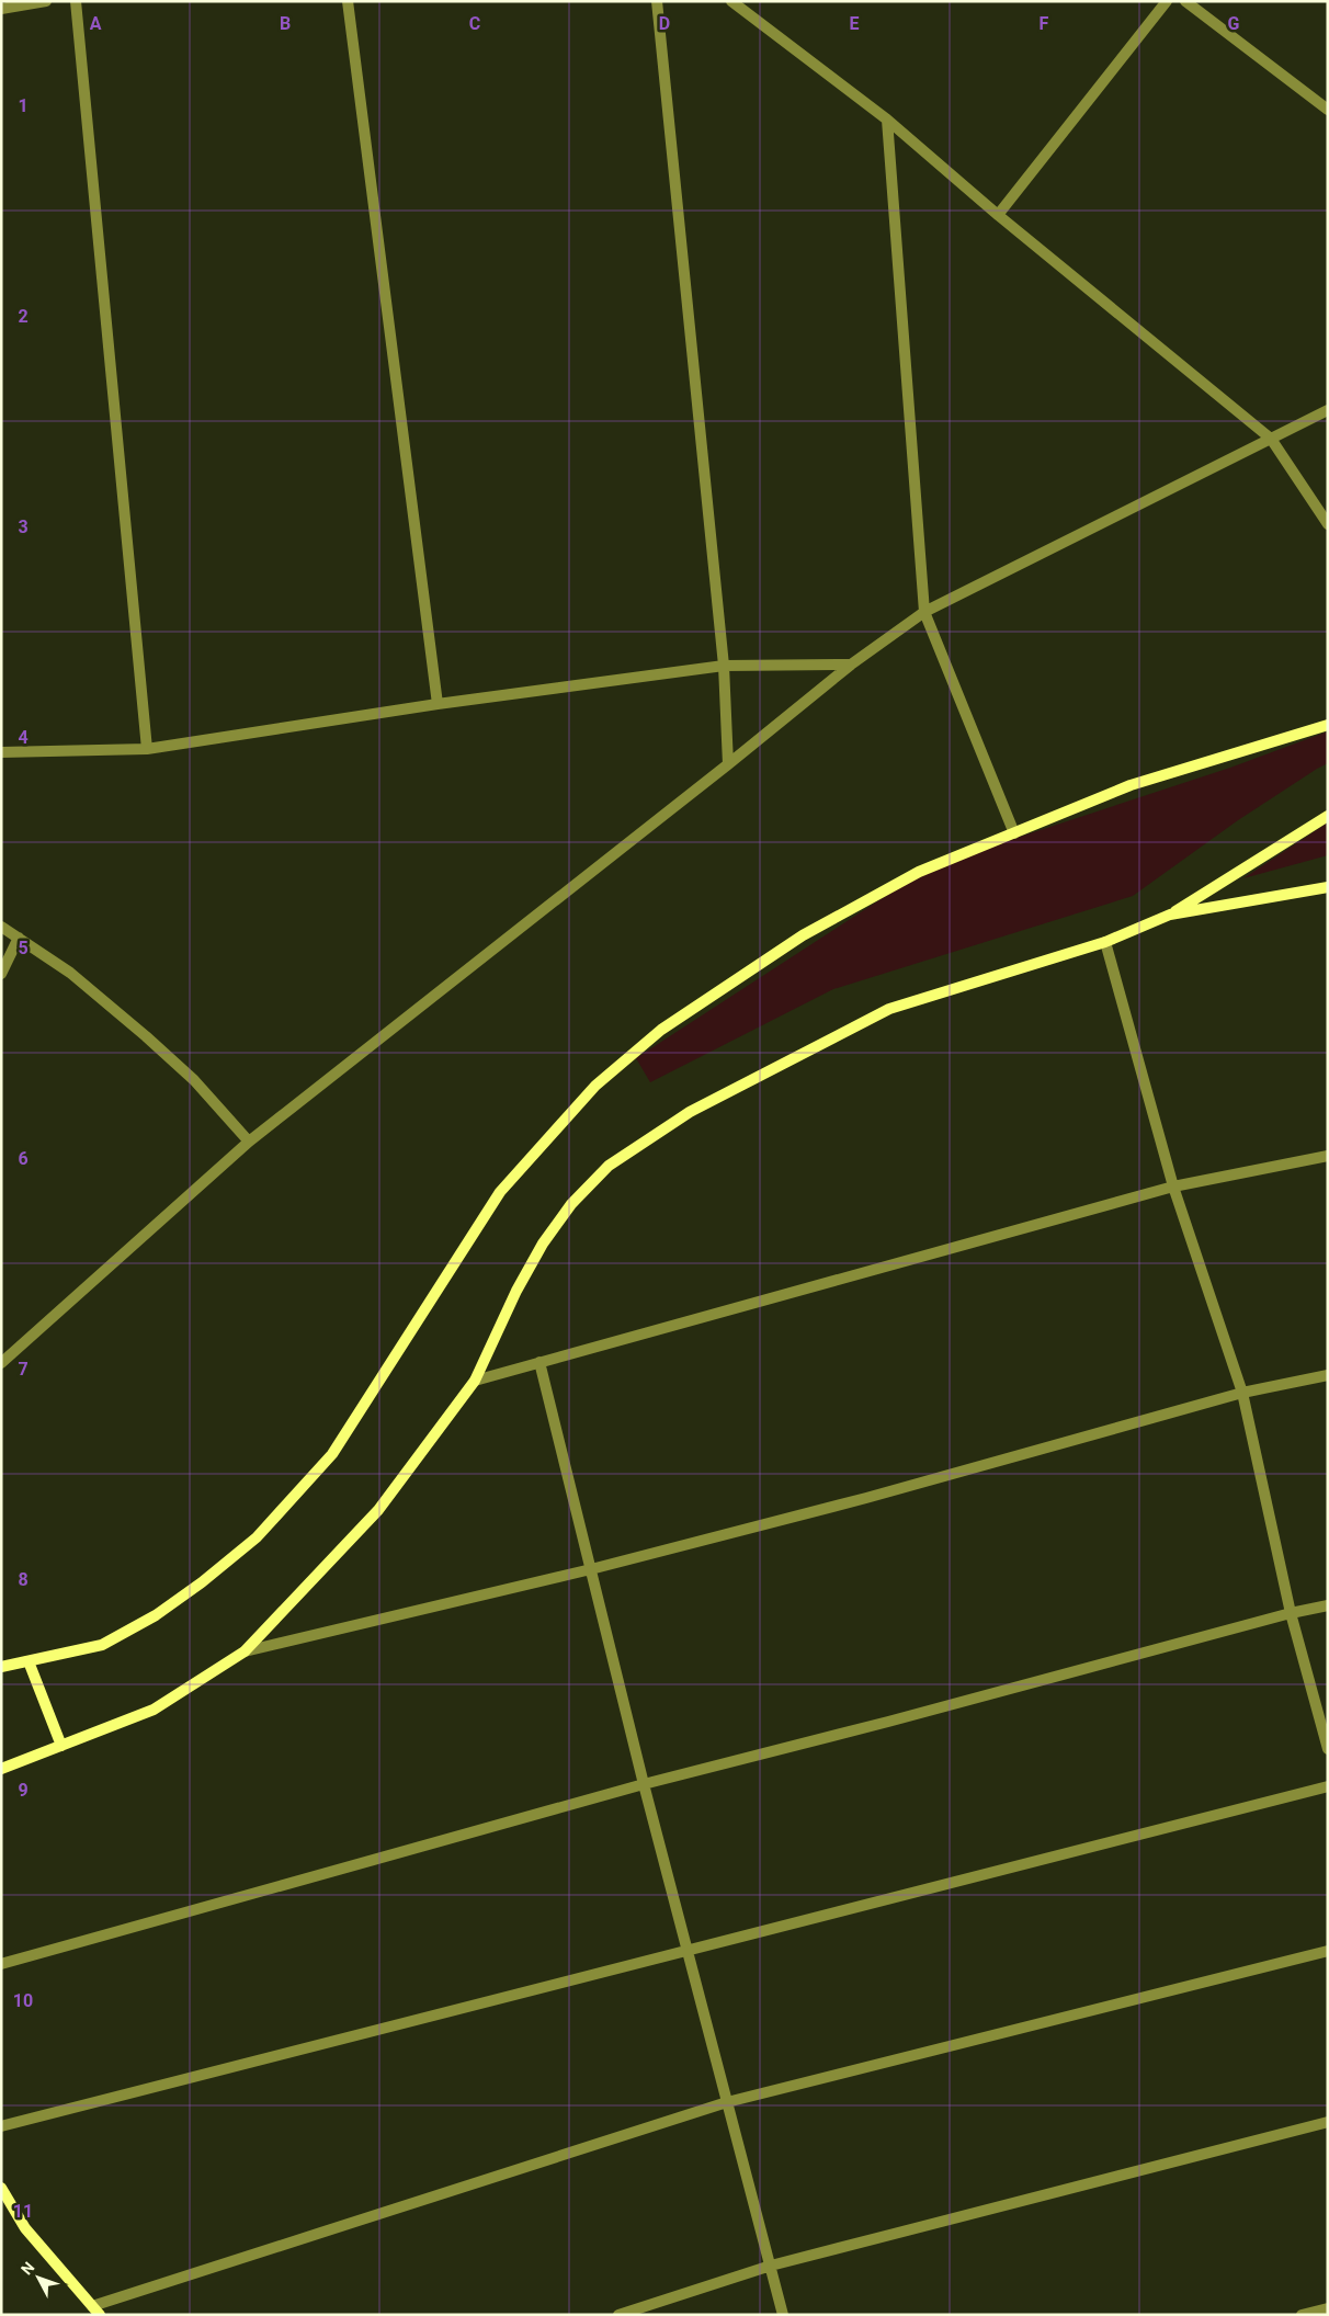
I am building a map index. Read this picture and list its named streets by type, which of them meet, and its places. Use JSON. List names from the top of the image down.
{
  "north": "top left",
  "grid": {
    "columns": [
      "A",
      "B",
      "C",
      "D",
      "E",
      "F",
      "G"
    ],
    "rows": [
      "1",
      "2",
      "3",
      "4",
      "5",
      "6",
      "7",
      "8",
      "9",
      "10",
      "11"
    ]
  }
}
